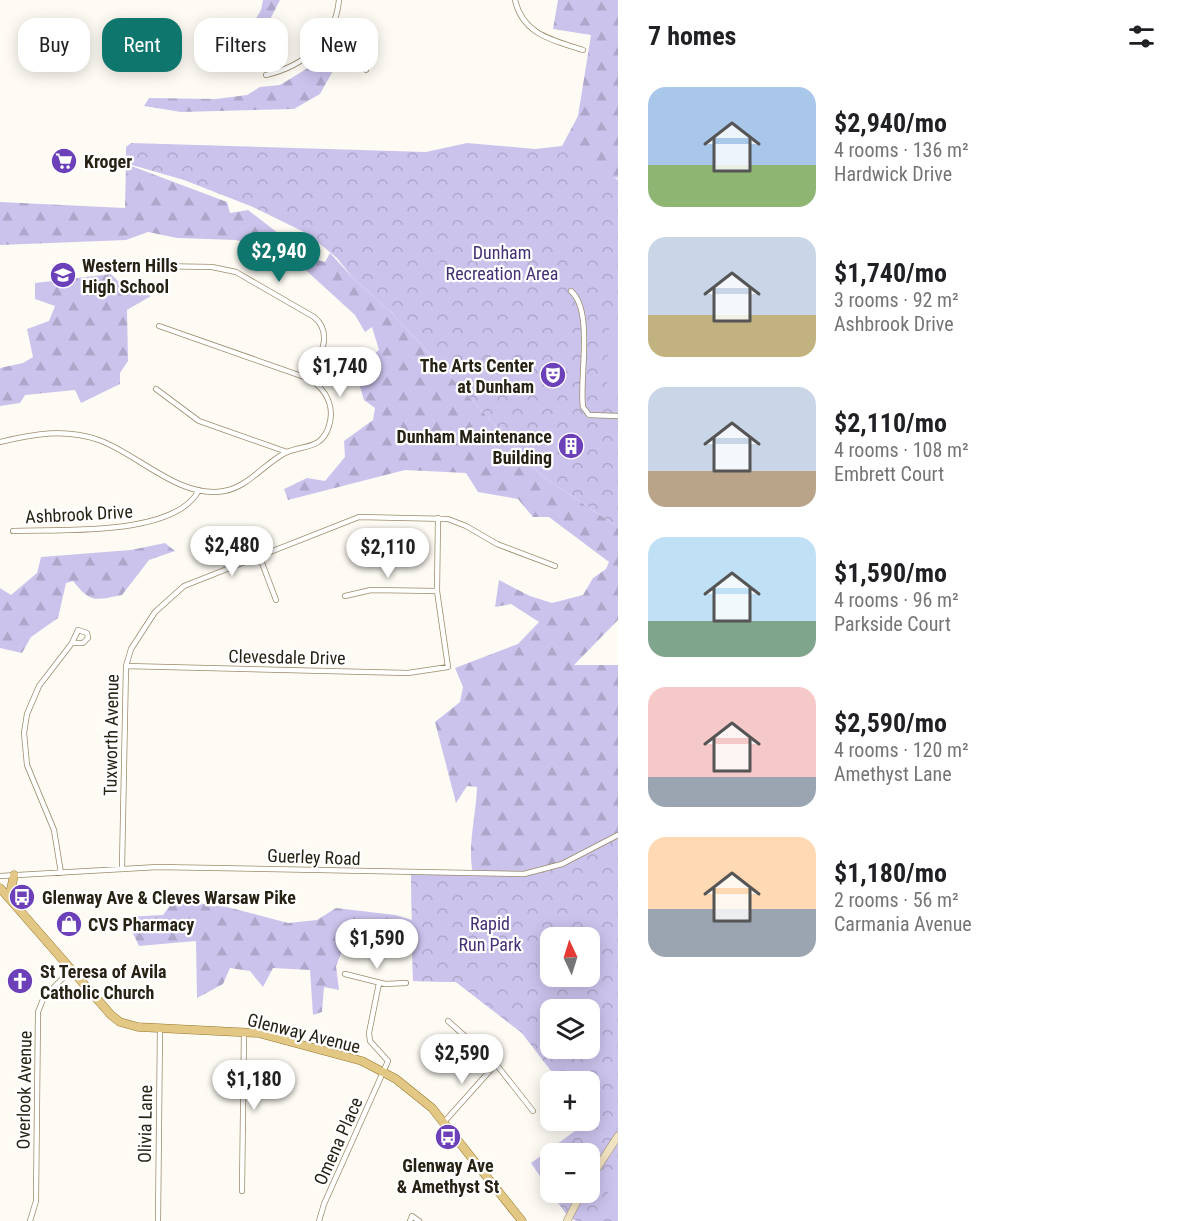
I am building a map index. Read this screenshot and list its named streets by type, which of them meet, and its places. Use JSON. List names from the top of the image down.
{
  "streets": {
    "main road": ["Glenway Avenue"],
    "street": [
      "Ashbrook Drive",
      "Clevesdale Drive",
      "Tuxworth Avenue",
      "Guerley Road",
      "Overlook Avenue",
      "Olivia Lane",
      "Omena Place"
    ]
  },
  "crossings": [
    ["Clevesdale Drive", "Tuxworth Avenue"],
    ["Tuxworth Avenue", "Guerley Road"],
    ["Glenway Avenue", "Overlook Avenue"],
    ["Glenway Avenue", "Olivia Lane"],
    ["Glenway Avenue", "Omena Place"]
  ],
  "parks": ["Dunham Recreation Area", "Rapid Run Park"],
  "places": {
    "supermarket": ["Kroger"],
    "school or university": ["Western Hills High School"],
    "theatre": ["The Arts Center at Dunham"],
    "building": ["Dunham Maintenance Building"],
    "bus stop": ["Glenway Ave & Cleves Warsaw Pike", "Glenway Ave & Amethyst St"],
    "shop": ["CVS Pharmacy"],
    "church": ["St Teresa of Avila Catholic Church"]
  },
  "north": "top",
  "page": {
    "heading": "7 homes",
    "chip": [
      "Buy",
      "Rent",
      "Filters",
      "New"
    ],
    "list": [
      {
        "name": "$2,940/mo",
        "note": "4 rooms · 136 m² · Hardwick Drive"
      },
      {
        "name": "$1,740/mo",
        "note": "3 rooms · 92 m² · Ashbrook Drive"
      },
      {
        "name": "$2,110/mo",
        "note": "4 rooms · 108 m² · Embrett Court"
      },
      {
        "name": "$1,590/mo",
        "note": "4 rooms · 96 m² · Parkside Court"
      },
      {
        "name": "$2,590/mo",
        "note": "4 rooms · 120 m² · Amethyst Lane"
      },
      {
        "name": "$1,180/mo",
        "note": "2 rooms · 56 m² · Carmania Avenue"
      }
    ],
    "price": [
      "$2,940",
      "$1,740",
      "$2,480",
      "$2,110",
      "$1,590",
      "$2,590",
      "$1,180"
    ],
    "map_buttons": ["+", "−"]
  }
}
